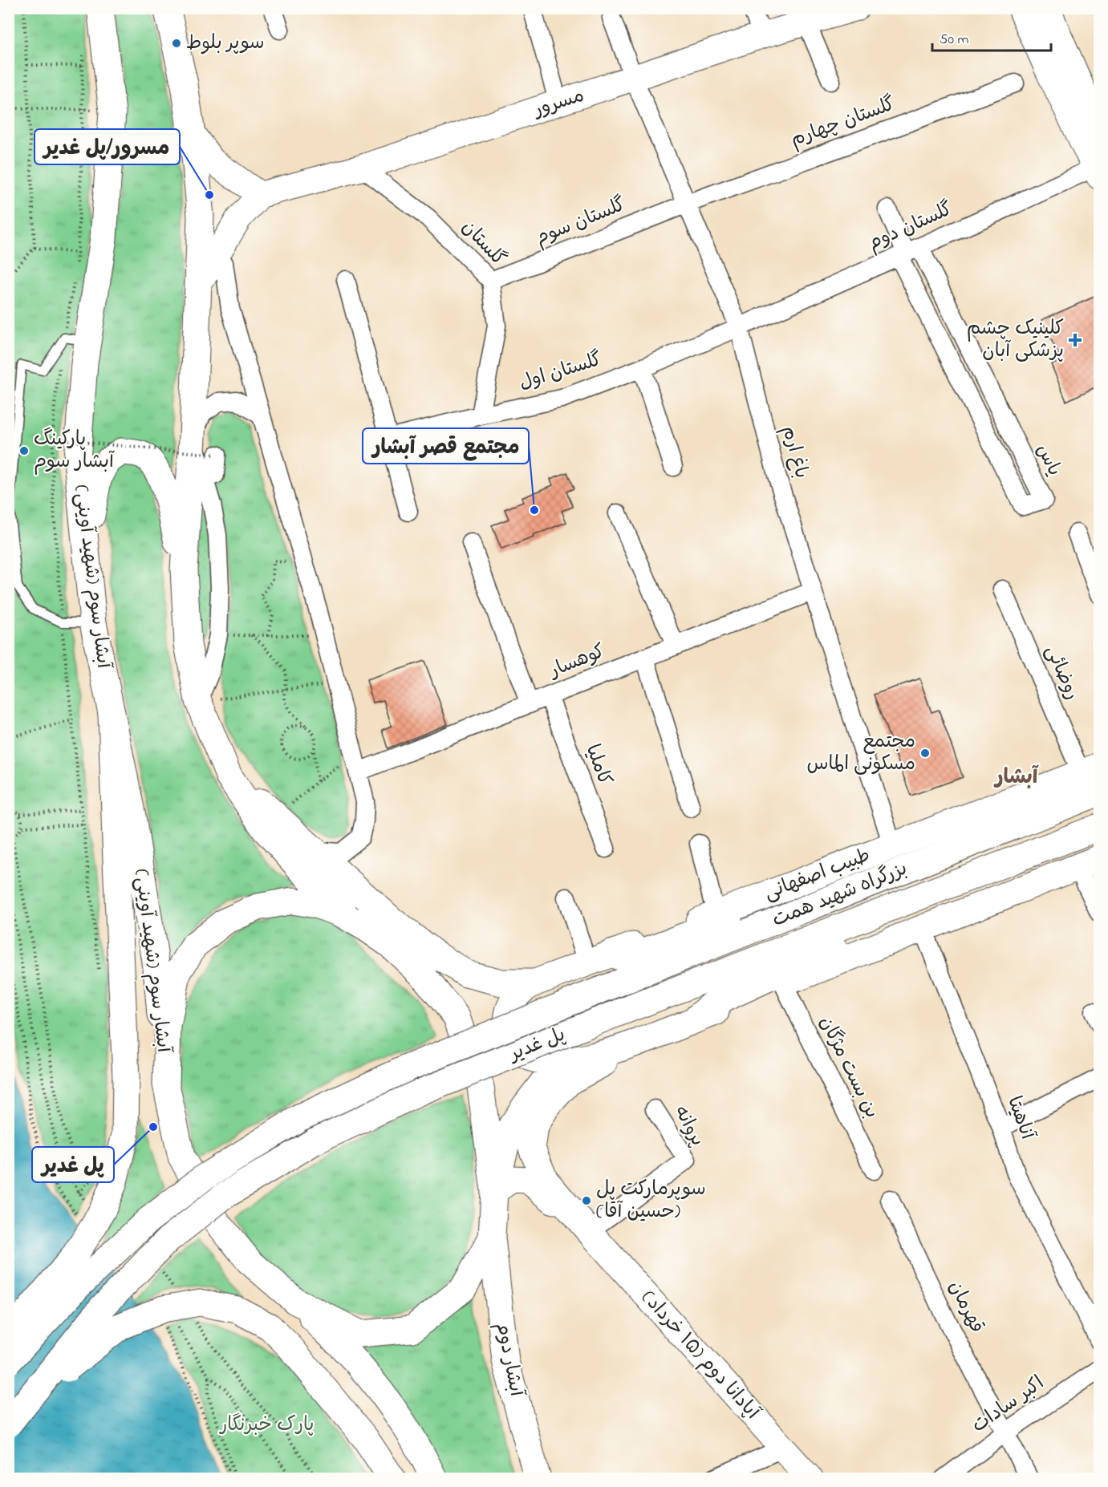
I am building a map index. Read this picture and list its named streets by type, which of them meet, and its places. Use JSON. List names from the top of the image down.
{
  "streets": {
    "main road": [
      "آبشار سوم (شهید آوینی)",
      "طبیب اصفهانی",
      "بزرگراه شهید همت",
      "پل غدیر",
      "آبشار دوم"
    ],
    "street": [
      "مسرور",
      "گلستان چهارم",
      "گلستان سوم",
      "گلستان دوم",
      "گلستان",
      "گلستان اول",
      "باغ ارم",
      "یاس",
      "کوهسار",
      "روضائی",
      "کاملیا",
      "بن بست مژگان",
      "آناهیتا",
      "پروانه",
      "قهرمان",
      "آپادانا دوم (۱۵ خرداد)",
      "اکبر سادات"
    ]
  },
  "crossings": [
    ["مسرور", "گلستان"],
    ["مسرور", "باغ ارم"],
    ["گلستان چهارم", "گلستان سوم"],
    ["گلستان چهارم", "باغ ارم"],
    ["گلستان سوم", "گلستان"],
    ["گلستان سوم", "باغ ارم"],
    ["گلستان دوم", "گلستان اول"],
    ["گلستان دوم", "باغ ارم"],
    ["گلستان دوم", "یاس"],
    ["گلستان", "گلستان اول"],
    ["گلستان اول", "باغ ارم"],
    ["باغ ارم", "کوهسار"],
    ["باغ ارم", "طبیب اصفهانی"],
    ["کوهسار", "کاملیا"],
    ["روضائی", "طبیب اصفهانی"],
    ["بزرگراه شهید همت", "پل غدیر"],
    ["پروانه", "آپادانا دوم (۱۵ خرداد)"],
    ["قهرمان", "اکبر سادات"]
  ],
  "districts": ["آبشار"],
  "parks": ["پارک خبرنگار"],
  "places": {
    "other": [
      "سوپر بلوط",
      "مسرور/پل غدیر",
      "پارکینگ آبشار سوم",
      "مجتمع قصر آبشار",
      "مجتمع مسکونی الماس",
      "پل غدیر",
      "سوپرمارکت پل (حسین آقا)"
    ],
    "health": ["کلینیک چشم پزشکی آبان"]
  },
  "scale_bar": "50 m"
}
